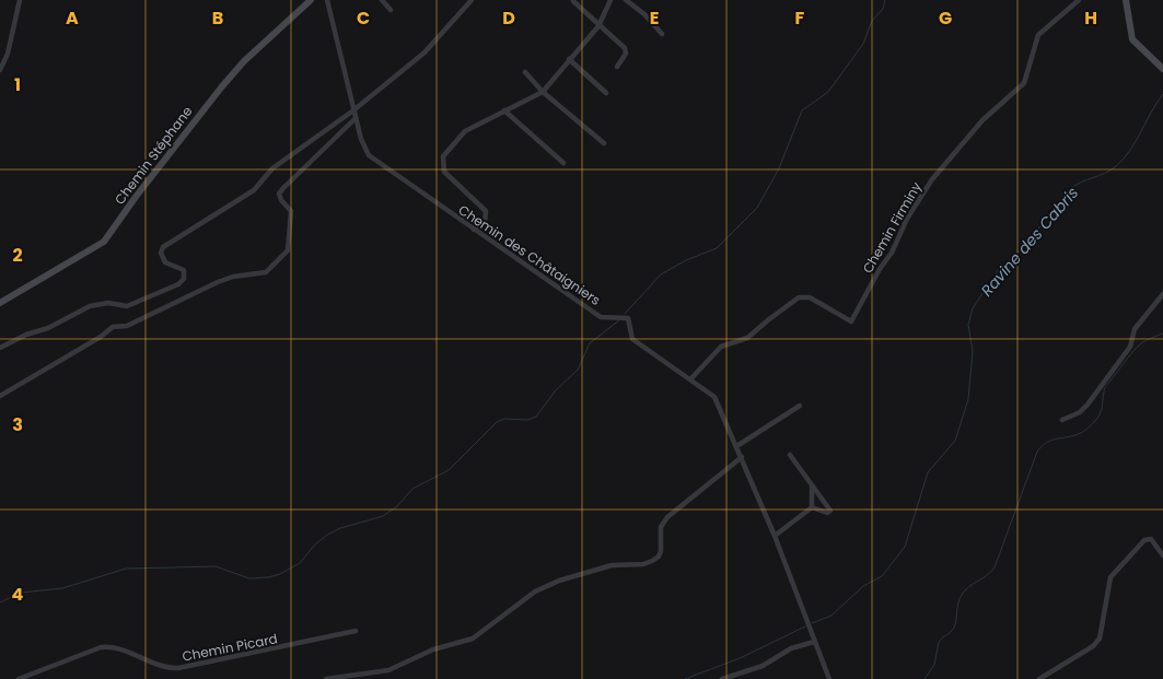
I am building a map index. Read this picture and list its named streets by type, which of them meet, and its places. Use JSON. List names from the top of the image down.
{
  "streets": {
    "main road": ["Chemin Stéphane"],
    "street": ["Chemin Firminy", "Chemin des Châtaigniers", "Chemin Picard"]
  },
  "crossings": [
    ["Chemin Firminy", "Chemin des Châtaigniers"]
  ],
  "water": ["Ravine des Cabris"],
  "grid": {
    "columns": [
      "A",
      "B",
      "C",
      "D",
      "E",
      "F",
      "G",
      "H"
    ],
    "rows": [
      "1",
      "2",
      "3",
      "4"
    ]
  }
}
